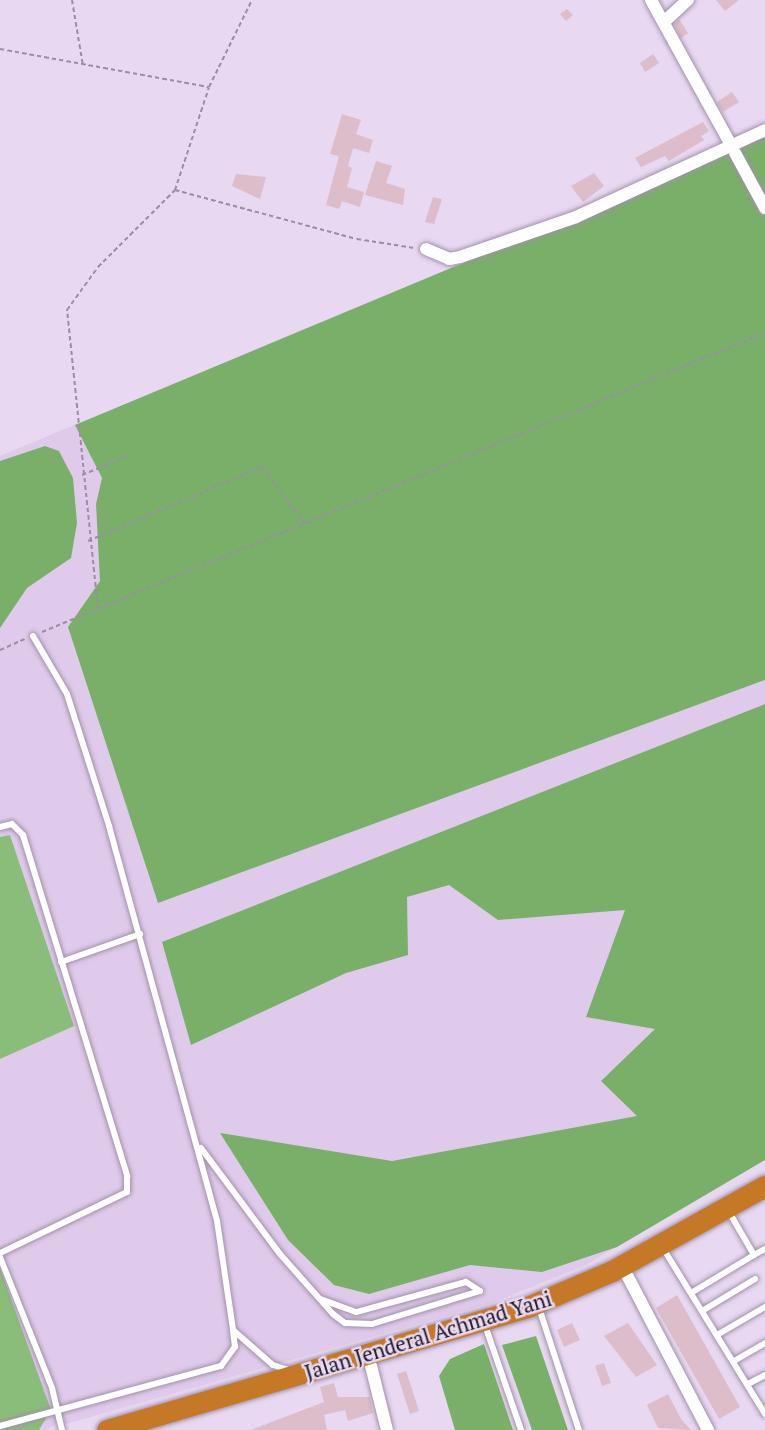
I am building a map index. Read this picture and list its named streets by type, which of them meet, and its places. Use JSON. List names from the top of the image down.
{
  "streets": {
    "highway": ["Jalan Jenderal Achmad Yani"]
  }
}
